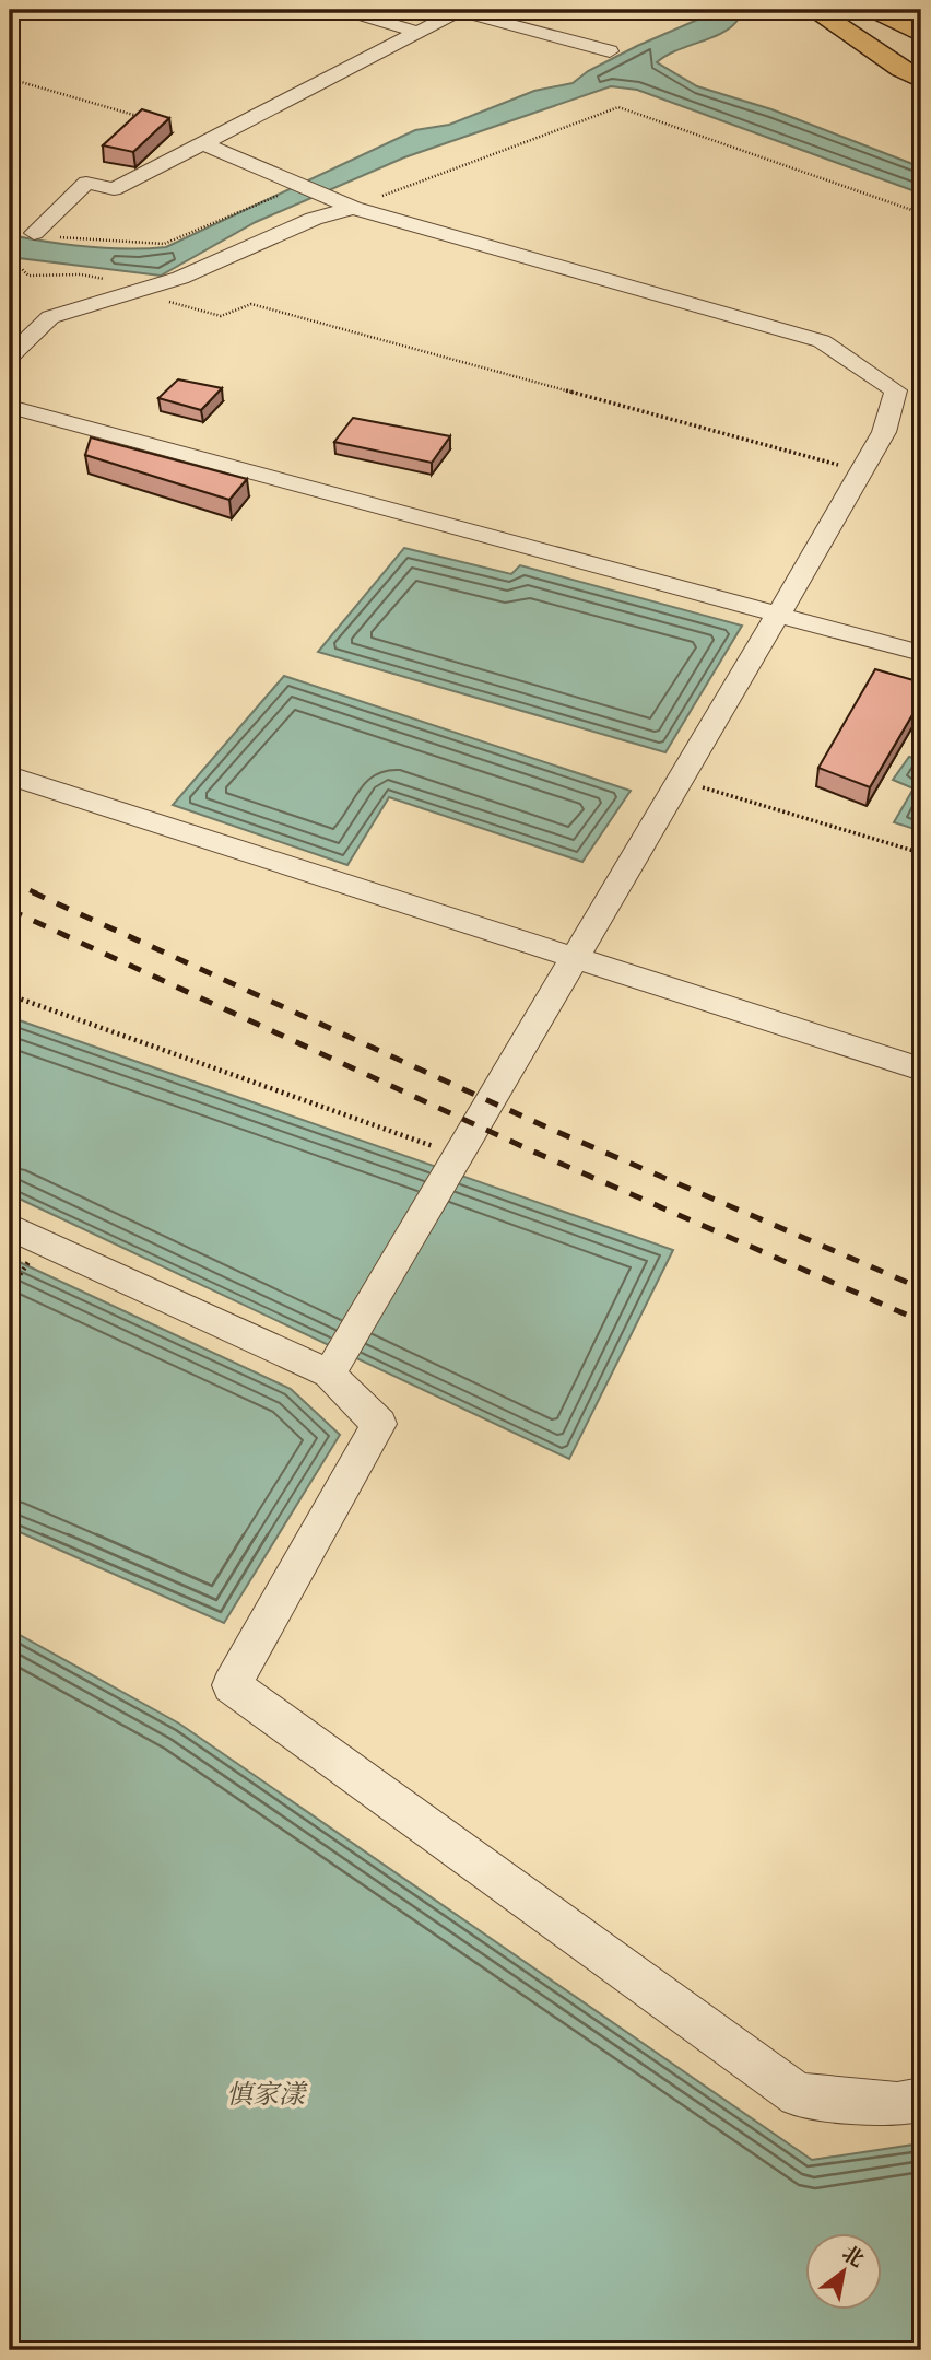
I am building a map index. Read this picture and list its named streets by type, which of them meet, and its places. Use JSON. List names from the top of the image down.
{
  "water": ["慎家漾"],
  "north": "top right"
}
